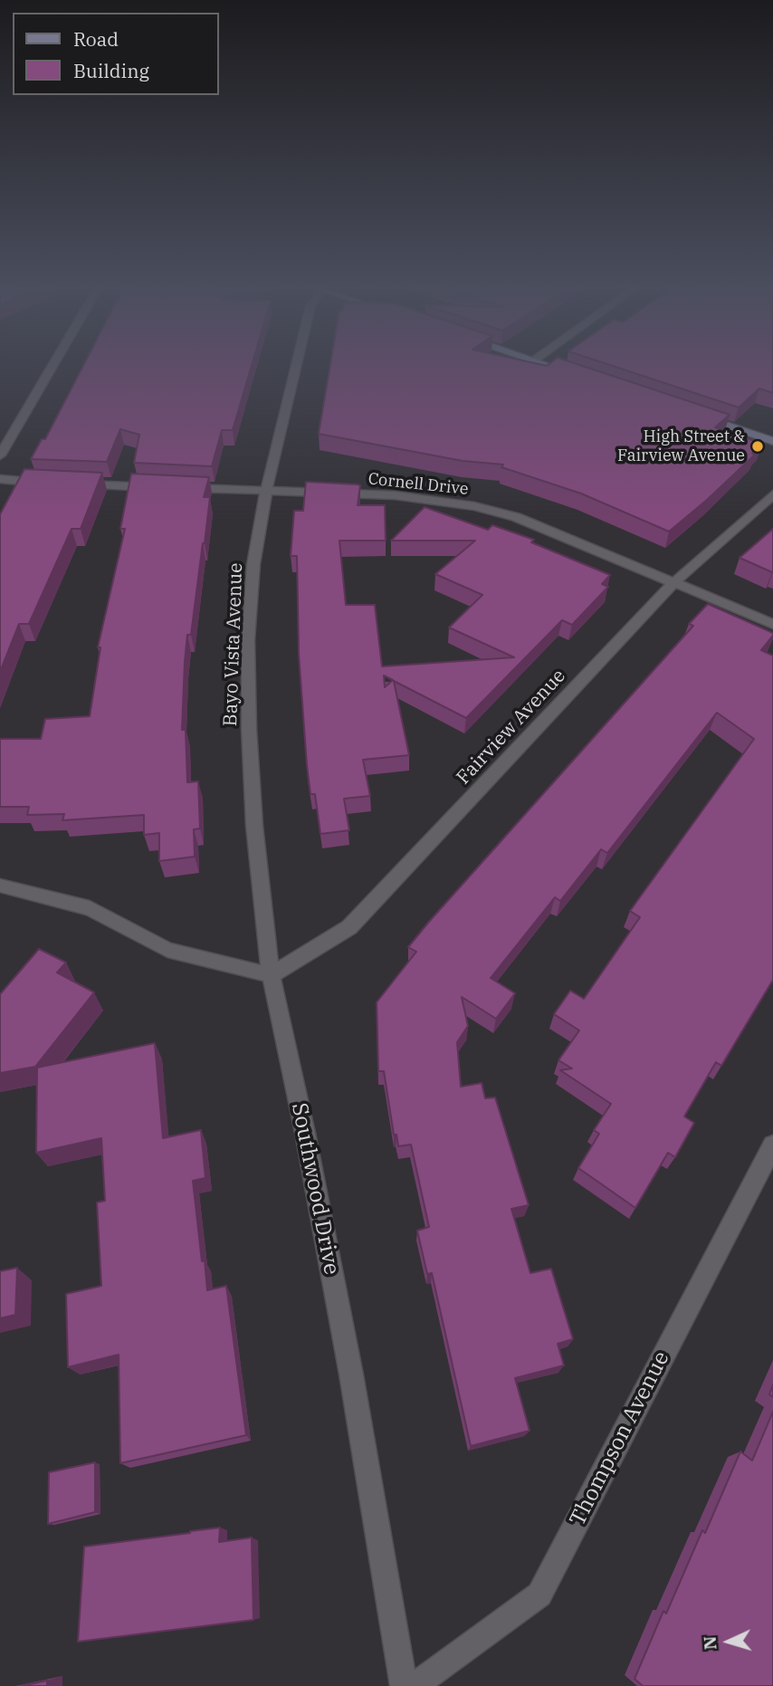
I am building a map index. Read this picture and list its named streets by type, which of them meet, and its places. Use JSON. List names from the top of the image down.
{
  "streets": {
    "street": [
      "Cornell Drive",
      "Bayo Vista Avenue",
      "Fairview Avenue",
      "Southwood Drive",
      "Thompson Avenue"
    ]
  },
  "crossings": [
    ["Cornell Drive", "Bayo Vista Avenue"],
    ["Cornell Drive", "Fairview Avenue"],
    ["Bayo Vista Avenue", "Fairview Avenue"],
    ["Bayo Vista Avenue", "Southwood Drive"],
    ["Fairview Avenue", "Southwood Drive"]
  ],
  "places": ["High Street & Fairview Avenue"],
  "legend": ["Road", "Building"],
  "north": "left"
}
